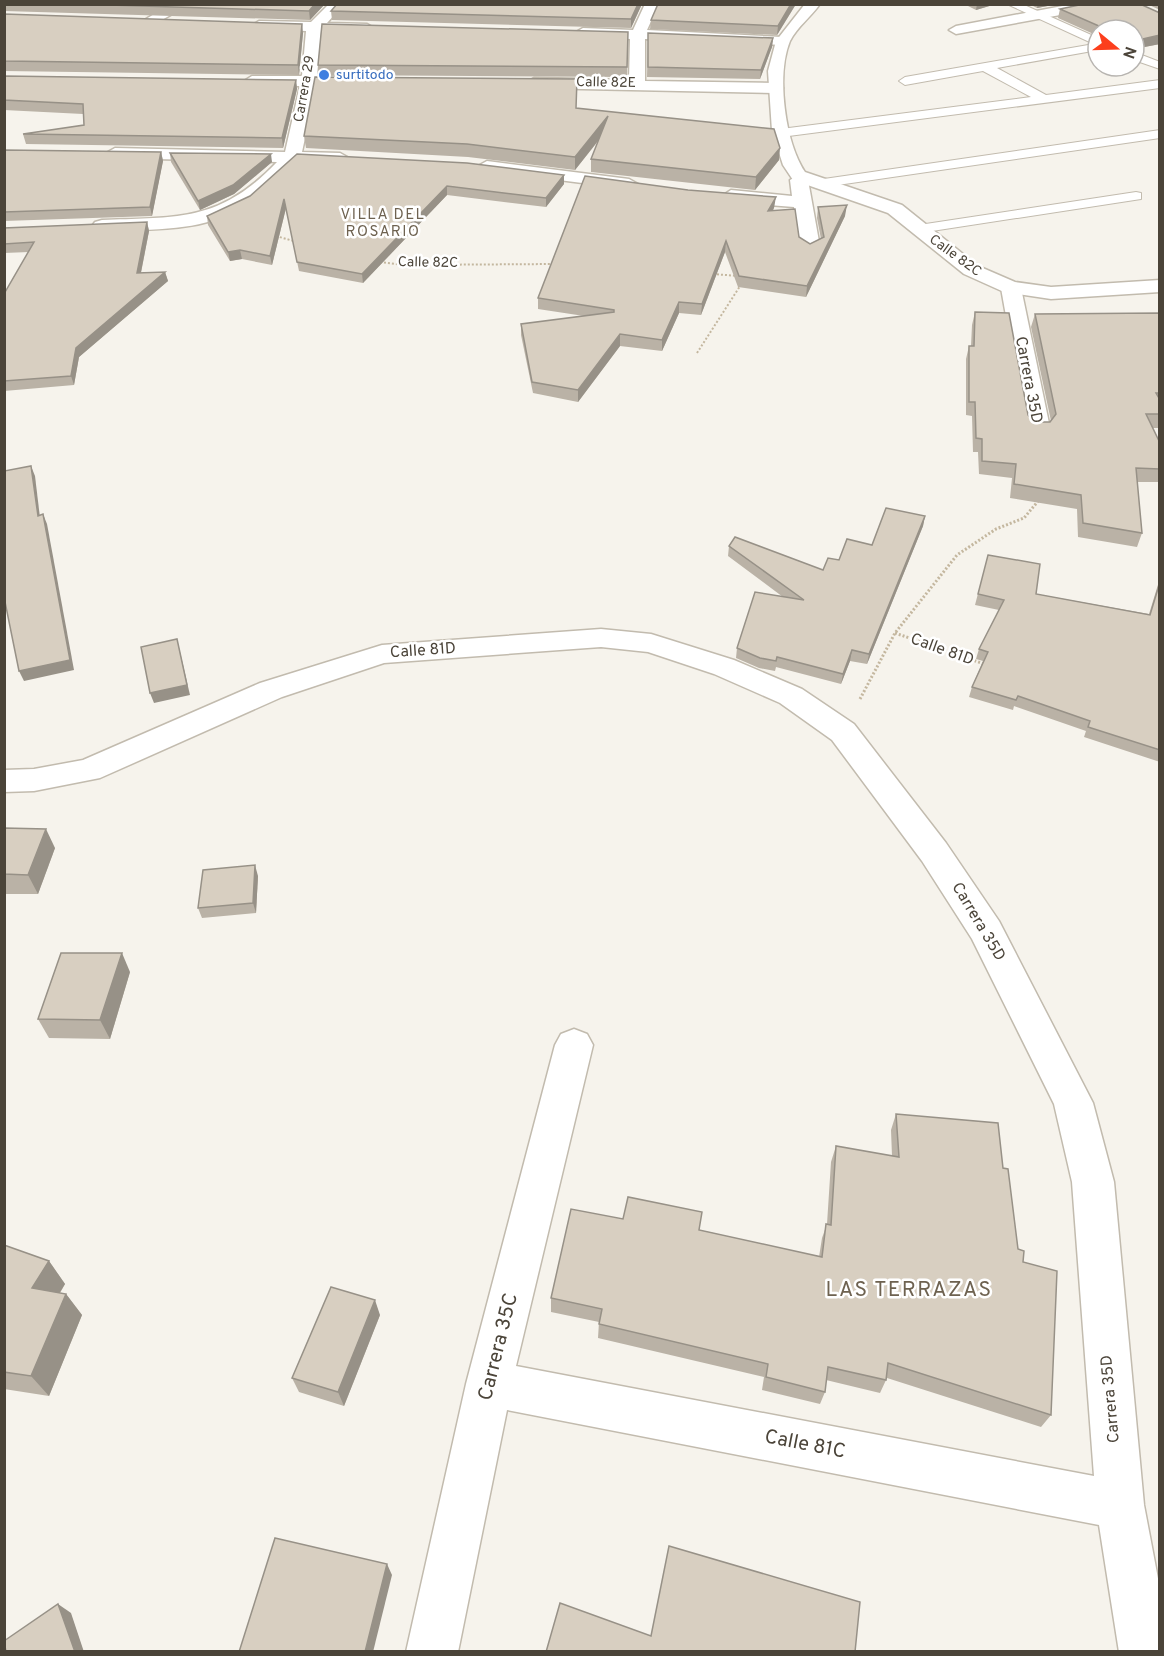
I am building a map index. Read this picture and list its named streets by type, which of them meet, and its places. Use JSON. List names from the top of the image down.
{
  "streets": {
    "street": [
      "Calle 82E",
      "Carrera 29",
      "Calle 82C",
      "Carrera 35D",
      "Calle 81D",
      "Carrera 35C",
      "Calle 81C"
    ]
  },
  "crossings": [
    ["Calle 82C", "Carrera 35D"],
    ["Carrera 35D", "Calle 81D"],
    ["Carrera 35D", "Calle 81C"],
    ["Carrera 35C", "Calle 81C"]
  ],
  "districts": ["VILLA DEL ROSARIO", "LAS TERRAZAS"],
  "places": ["surtitodo"],
  "north": "right"
}
